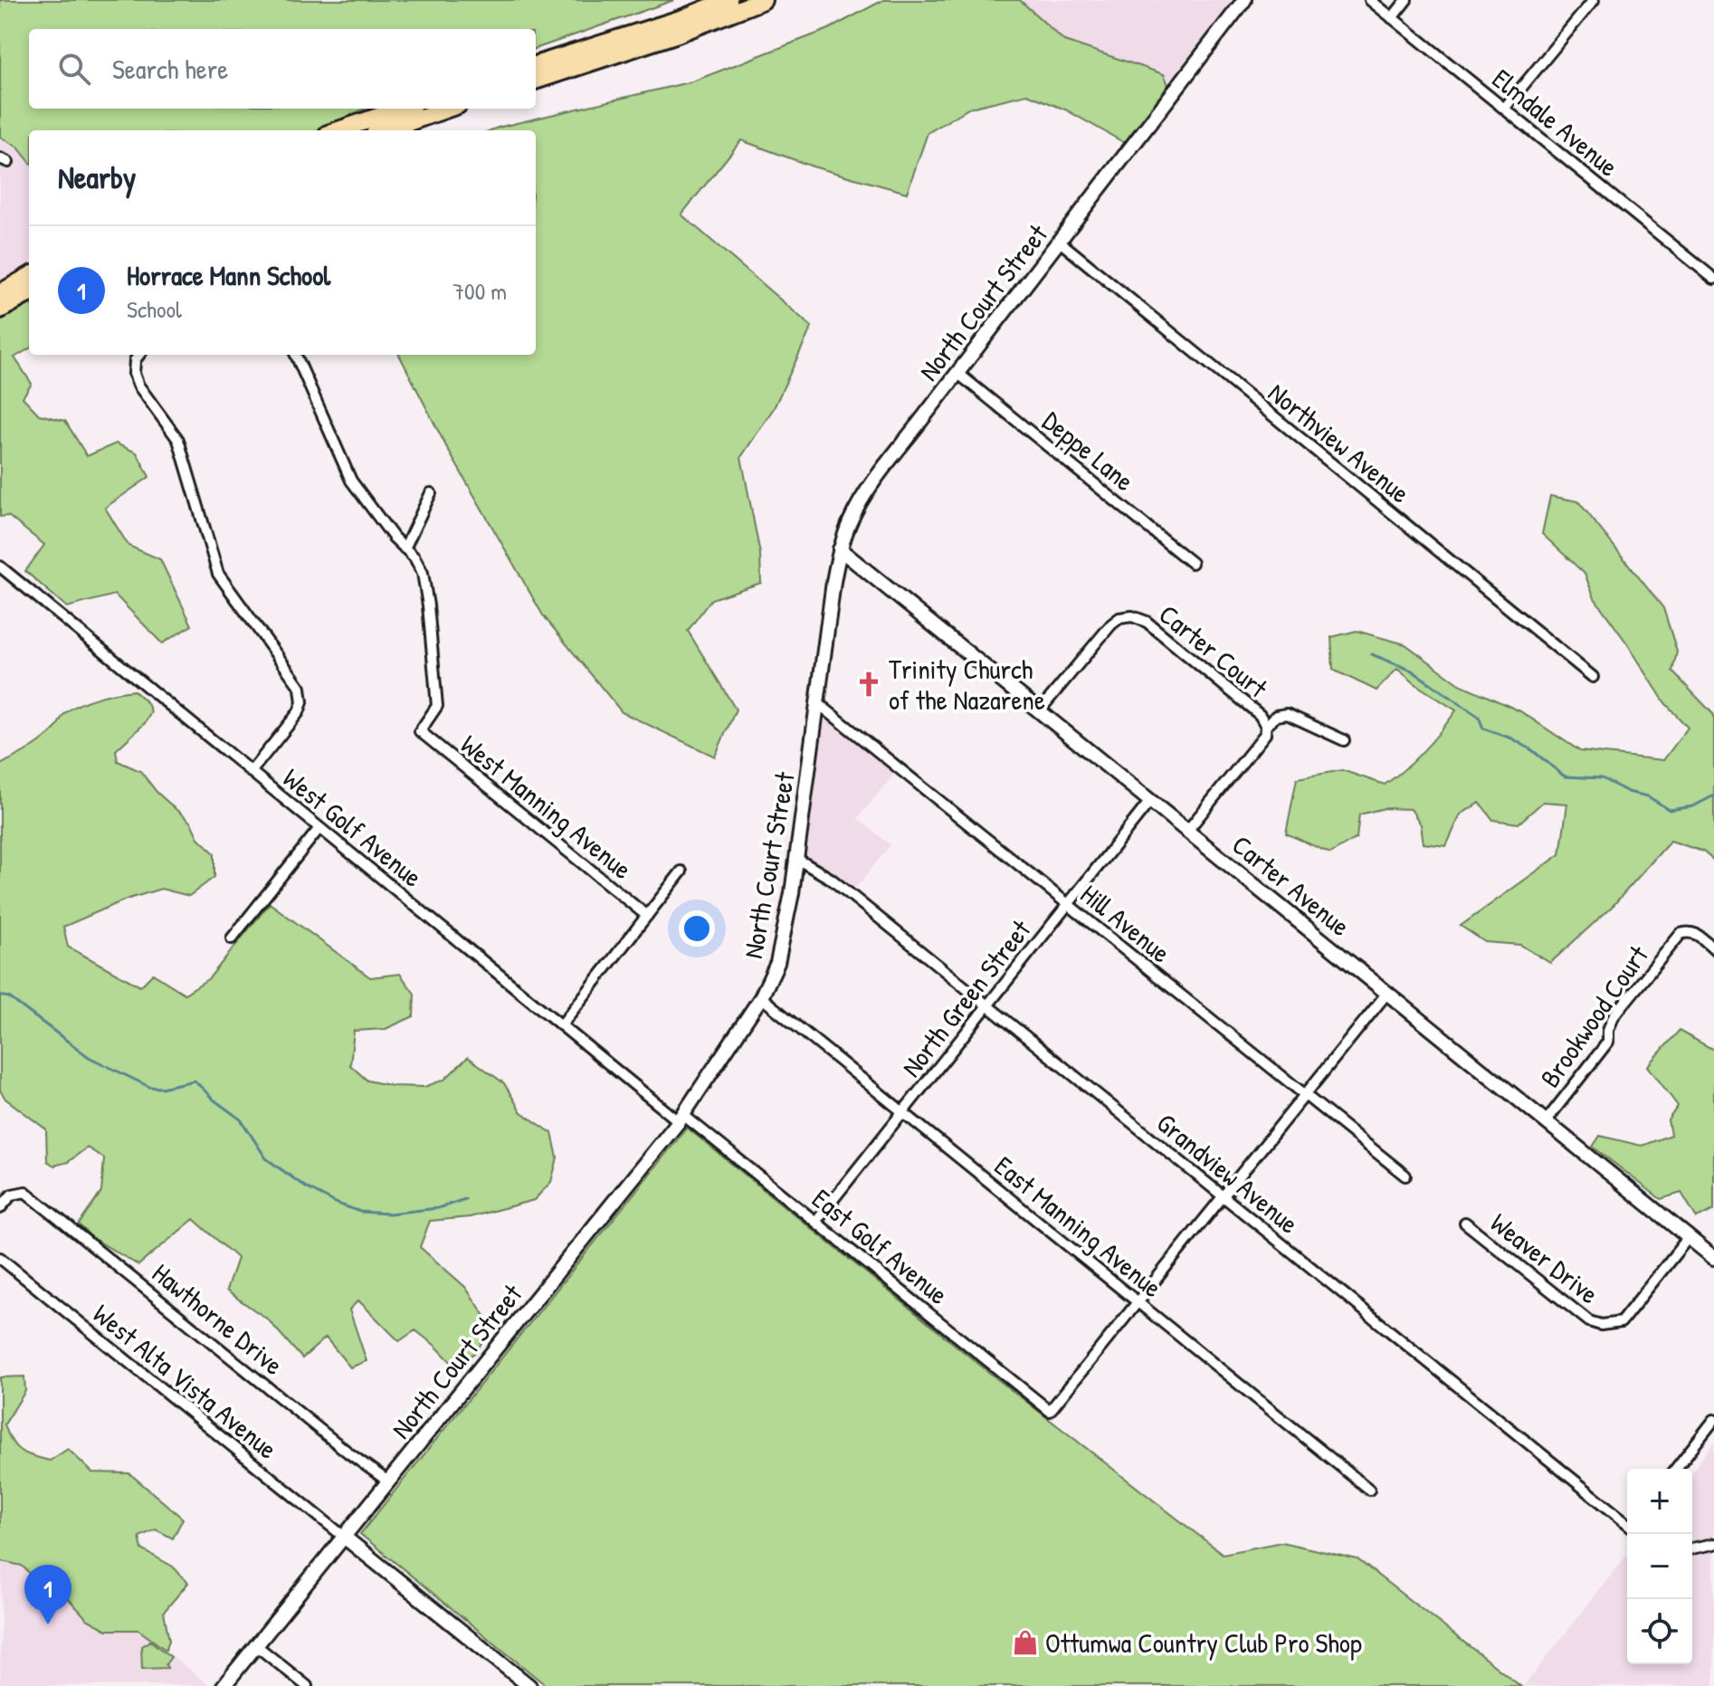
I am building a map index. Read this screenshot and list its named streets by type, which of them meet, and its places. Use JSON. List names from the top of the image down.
{
  "streets": {
    "main road": ["North Court Street", "Carter Avenue"],
    "street": [
      "Elmdale Avenue",
      "Northview Avenue",
      "Deppe Lane",
      "Carter Court",
      "West Manning Avenue",
      "West Golf Avenue",
      "Hill Avenue",
      "North Green Street",
      "Brookwood Court",
      "Grandview Avenue",
      "East Manning Avenue",
      "East Golf Avenue",
      "Weaver Drive",
      "Hawthorne Drive",
      "West Alta Vista Avenue"
    ]
  },
  "crossings": [
    ["North Court Street", "Northview Avenue"],
    ["North Court Street", "Deppe Lane"],
    ["North Court Street", "West Golf Avenue"],
    ["North Court Street", "Carter Avenue"],
    ["North Court Street", "Hill Avenue"],
    ["North Court Street", "Grandview Avenue"],
    ["North Court Street", "East Manning Avenue"],
    ["North Court Street", "East Golf Avenue"],
    ["North Court Street", "Hawthorne Drive"],
    ["North Court Street", "West Alta Vista Avenue"],
    ["Carter Court", "Carter Avenue"],
    ["West Golf Avenue", "East Golf Avenue"],
    ["Carter Avenue", "North Green Street"],
    ["Carter Avenue", "Brookwood Court"],
    ["Carter Avenue", "Weaver Drive"],
    ["Hill Avenue", "North Green Street"],
    ["North Green Street", "Grandview Avenue"],
    ["North Green Street", "East Manning Avenue"],
    ["North Green Street", "East Golf Avenue"],
    ["East Manning Avenue", "East Golf Avenue"]
  ],
  "places": {
    "church": ["Trinity Church of the Nazarene"],
    "shop": ["Ottumwa Country Club Pro Shop"]
  },
  "page": {
    "search": "Search here",
    "heading": "Nearby",
    "list": [
      {
        "mark": "1",
        "name": "Horrace Mann School",
        "note": "School",
        "value": "700 m"
      }
    ],
    "map_buttons": ["+", "−"],
    "pins": "1"
  }
}
